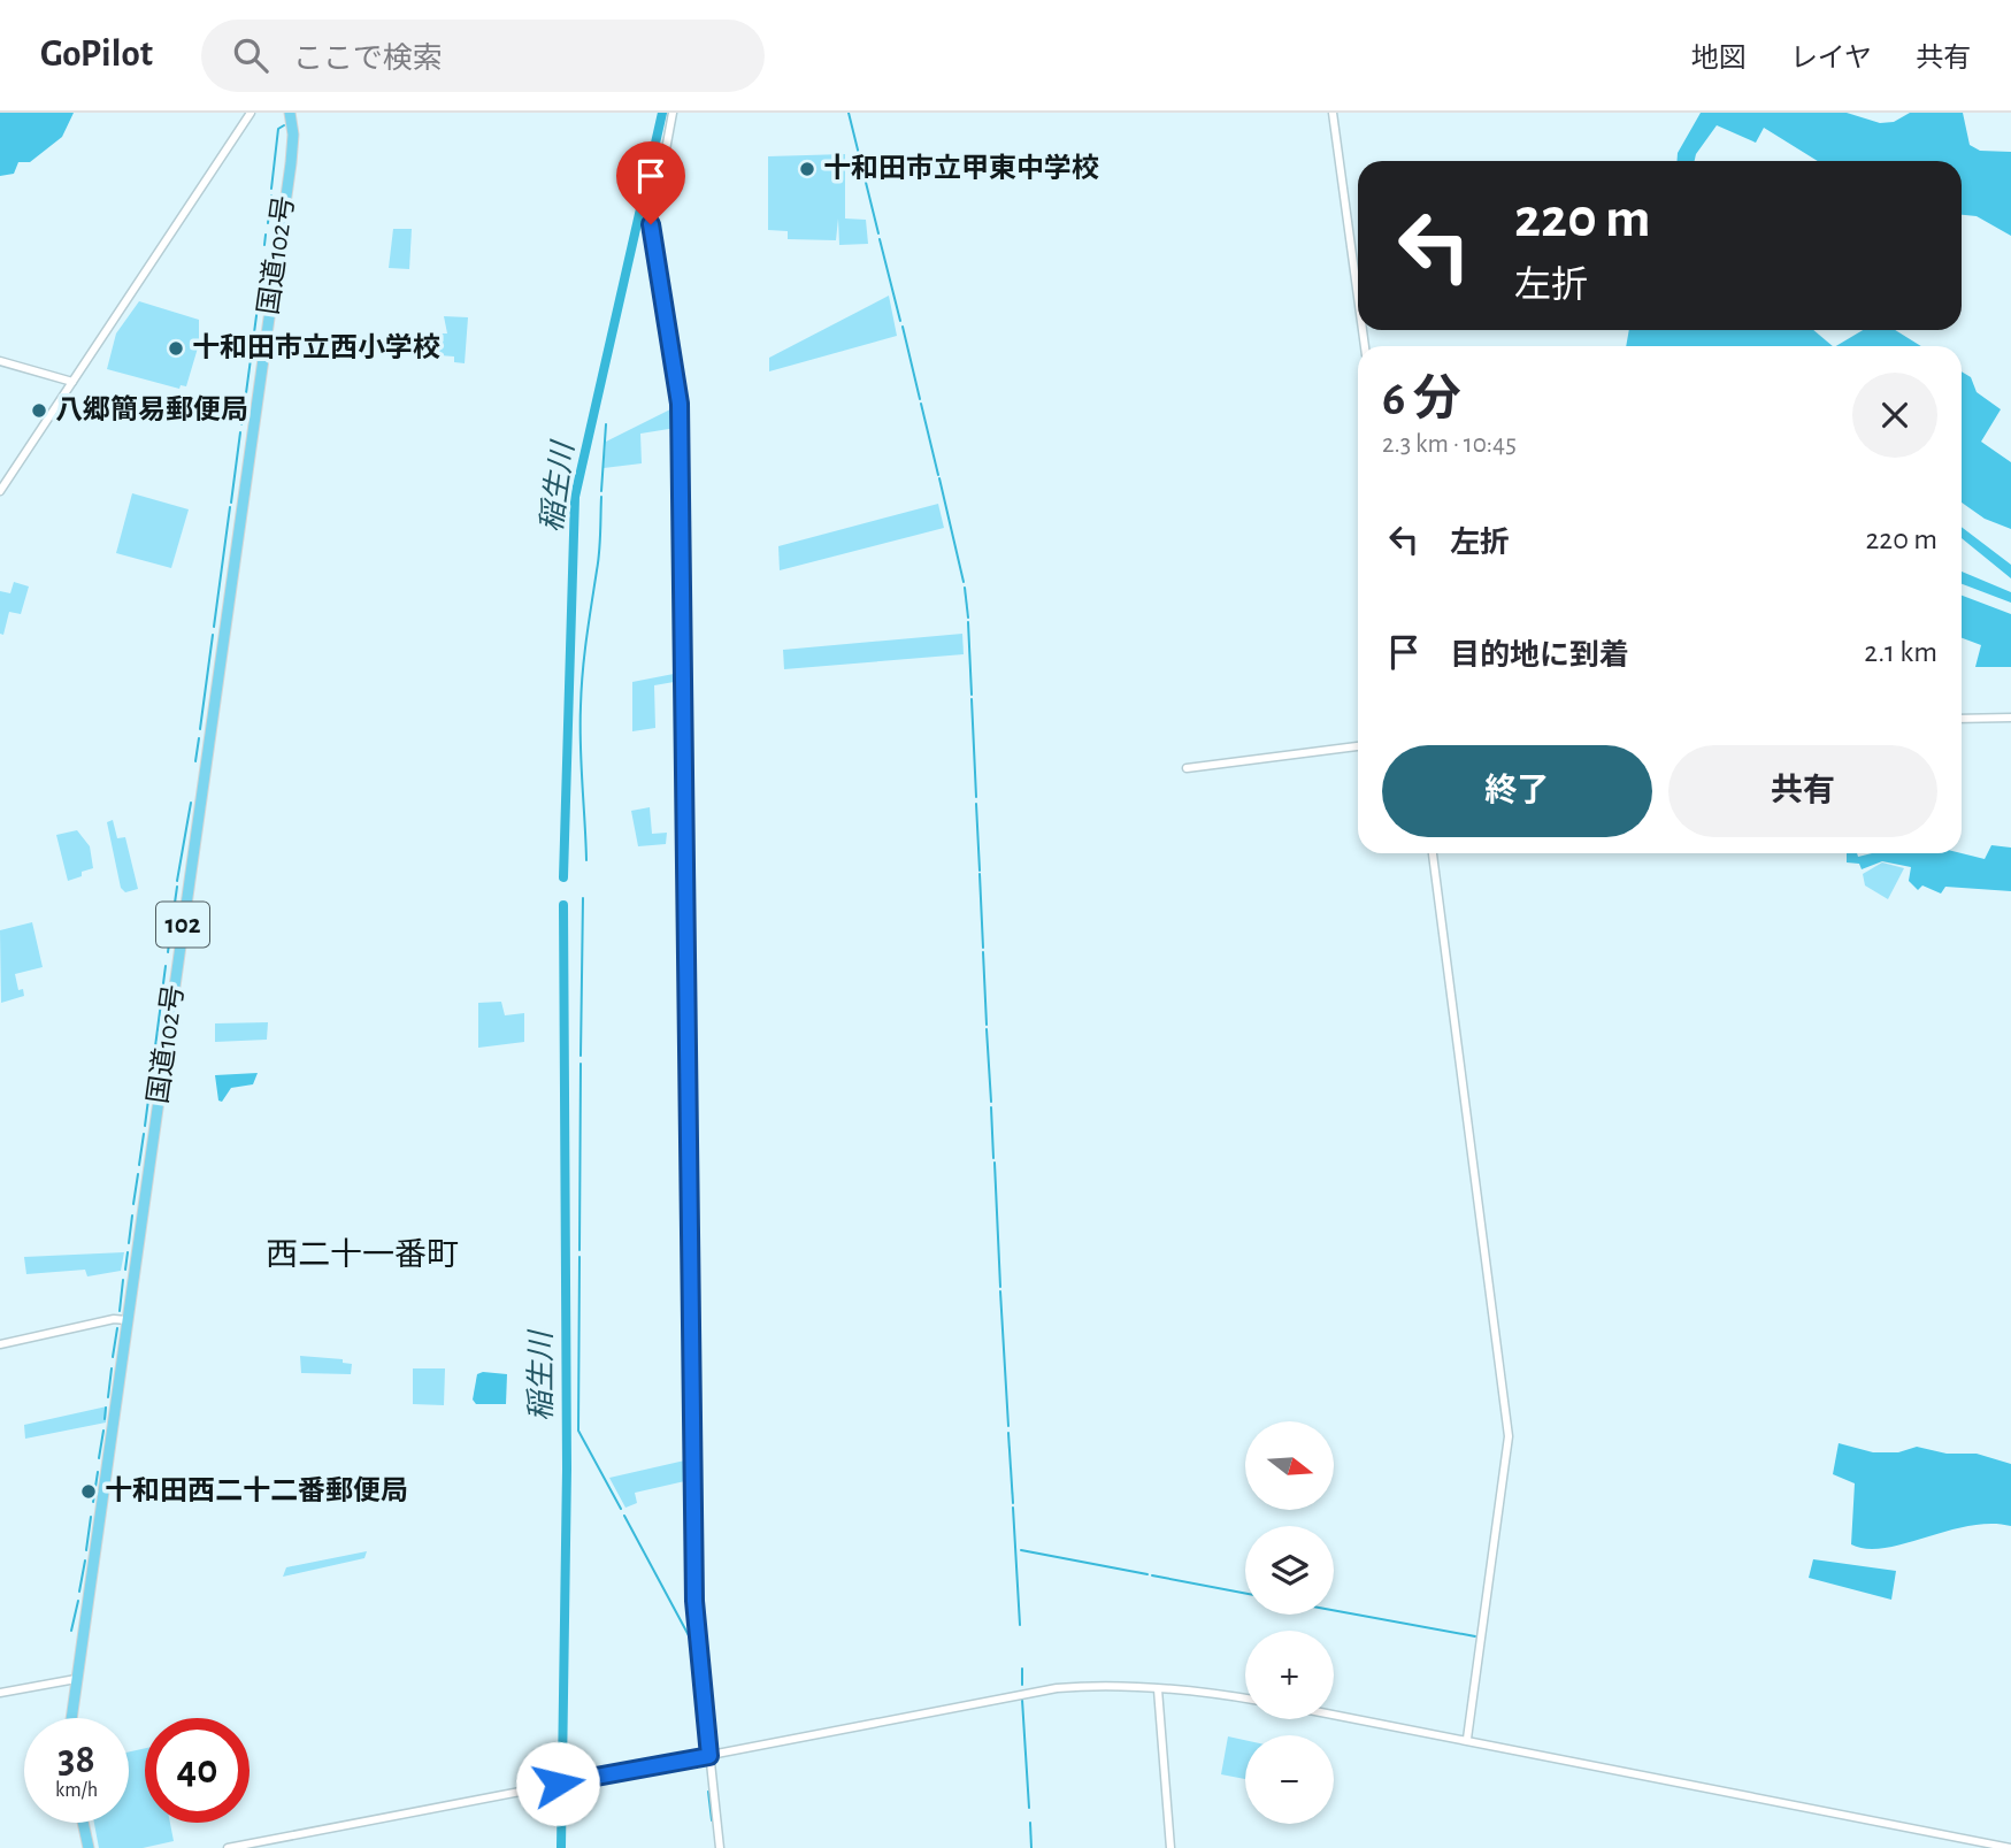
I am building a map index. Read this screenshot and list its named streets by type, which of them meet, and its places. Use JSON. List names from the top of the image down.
{
  "streets": {
    "highway": ["国道102号", "102"]
  },
  "districts": ["西二十一番町"],
  "water": ["稲生川"],
  "places": [
    "十和田市立甲東中学校",
    "十和田市立西小学校",
    "八郷簡易郵便局",
    "十和田西二十二番郵便局"
  ],
  "north": "right",
  "page": {
    "header": "GoPilot",
    "search": "ここで検索",
    "nav": ["地図", "レイヤ", "共有"],
    "turn": ["220 m", "左折"],
    "heading": ["6 分", "2.3 km · 10:45"],
    "list": [
      {
        "name": "左折",
        "value": "220 m"
      },
      {
        "name": "目的地に到着",
        "value": "2.1 km"
      }
    ],
    "buttons": ["終了", "共有"],
    "map_buttons": ["+", "−"],
    "speed": "38 km/h",
    "limit": "40"
  }
}
